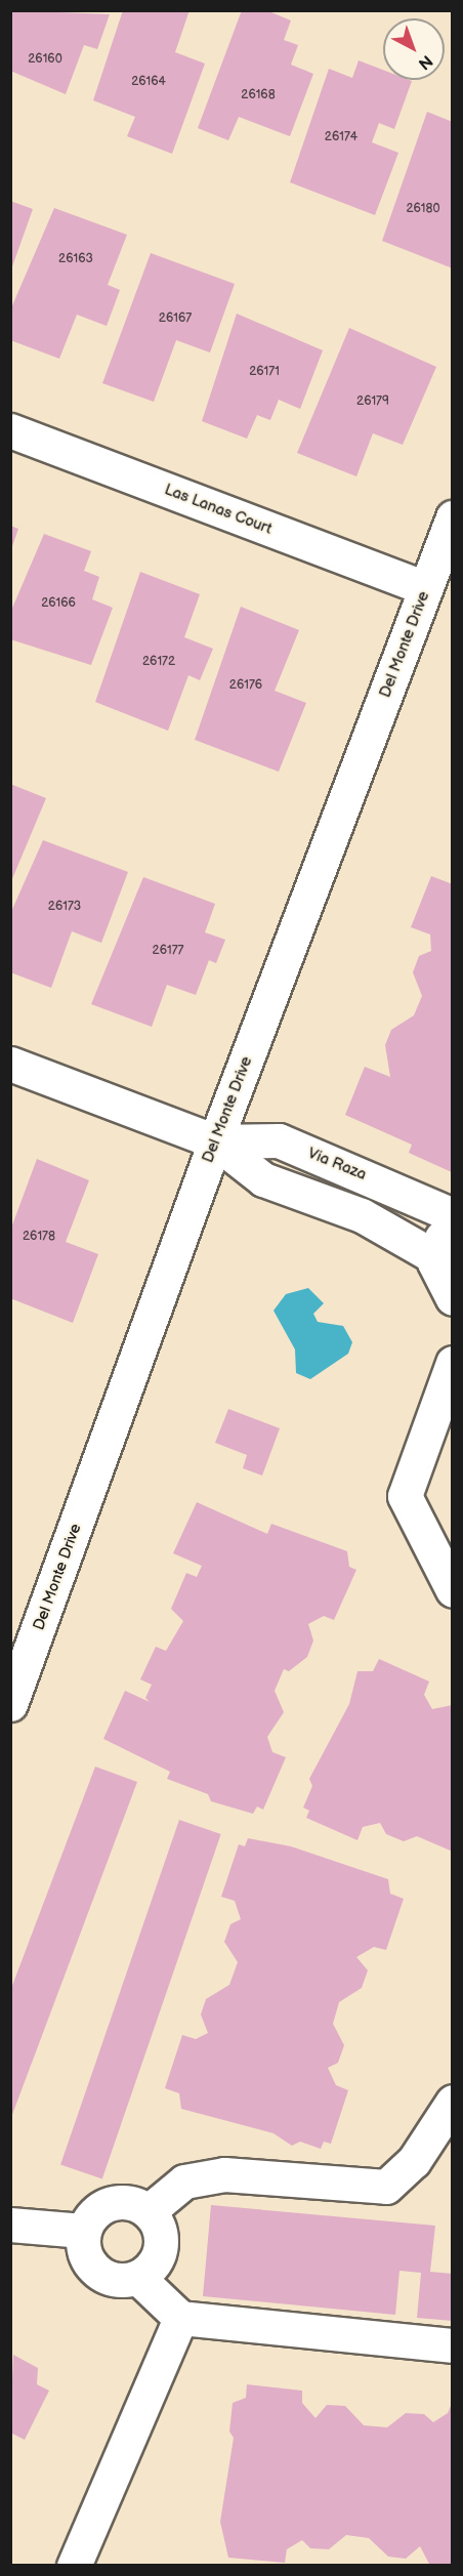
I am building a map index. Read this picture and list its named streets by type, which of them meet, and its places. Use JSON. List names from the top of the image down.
{
  "streets": {
    "street": ["Las Lanas Court", "Del Monte Drive", "Via Raza"]
  },
  "crossings": [
    ["Las Lanas Court", "Del Monte Drive"],
    ["Del Monte Drive", "Via Raza"]
  ],
  "house_numbers": [
    "26160",
    "26164",
    "26168",
    "26174",
    "26180",
    "26163",
    "26167",
    "26171",
    "26179",
    "26166",
    "26172",
    "26176",
    "26173",
    "26177",
    "26178"
  ],
  "north": "bottom right"
}
